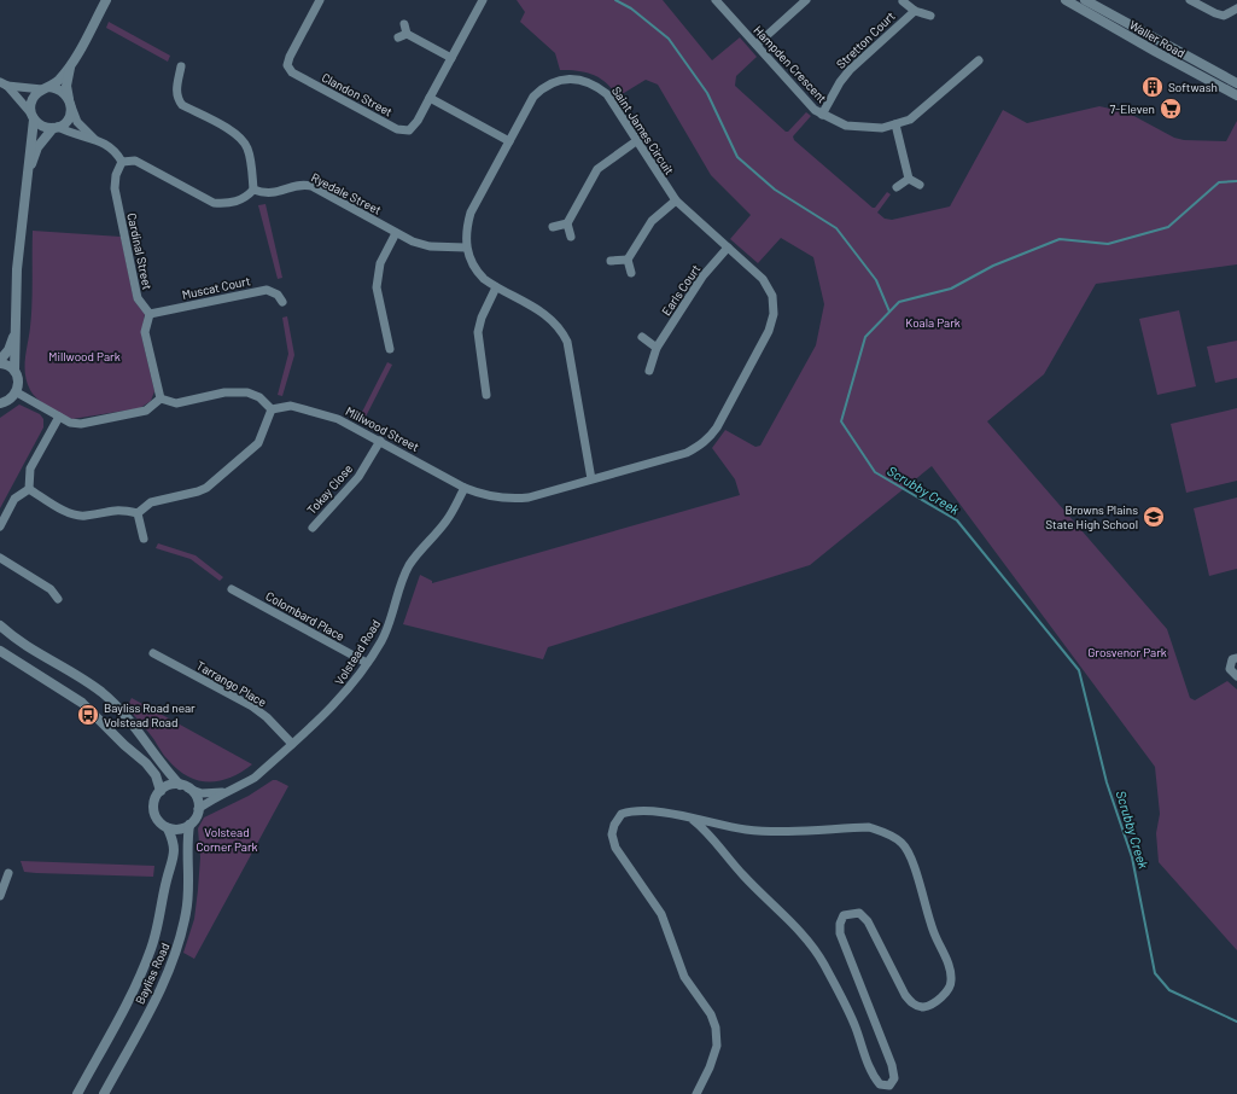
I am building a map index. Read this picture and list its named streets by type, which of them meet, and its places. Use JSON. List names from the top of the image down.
{
  "streets": {
    "street": [
      "Waller Road",
      "Stretton Court",
      "Hampden Crescent",
      "Clandon Street",
      "Saint James Circuit",
      "Ryedale Street",
      "Cardinal Street",
      "Muscat Court",
      "Earls Court",
      "Millwood Street",
      "Tokay Close",
      "Colombard Place",
      "Volstead Road",
      "Tarrango Place",
      "Bayliss Road"
    ]
  },
  "crossings": [
    ["Stretton Court", "Hampden Crescent"],
    ["Saint James Circuit", "Ryedale Street"],
    ["Saint James Circuit", "Earls Court"],
    ["Saint James Circuit", "Millwood Street"],
    ["Saint James Circuit", "Volstead Road"],
    ["Cardinal Street", "Muscat Court"],
    ["Millwood Street", "Tokay Close"],
    ["Millwood Street", "Volstead Road"],
    ["Colombard Place", "Volstead Road"],
    ["Volstead Road", "Tarrango Place"],
    ["Volstead Road", "Bayliss Road"]
  ],
  "water": ["Scrubby Creek"],
  "parks": [
    "Koala Park",
    "Millwood Park",
    "Grosvenor Park",
    "Volstead Corner Park"
  ],
  "places": {
    "building": ["Softwash"],
    "supermarket": ["7-Eleven"],
    "school or university": ["Browns Plains State High School"],
    "bus stop": ["Bayliss Road near Volstead Road"]
  }
}
